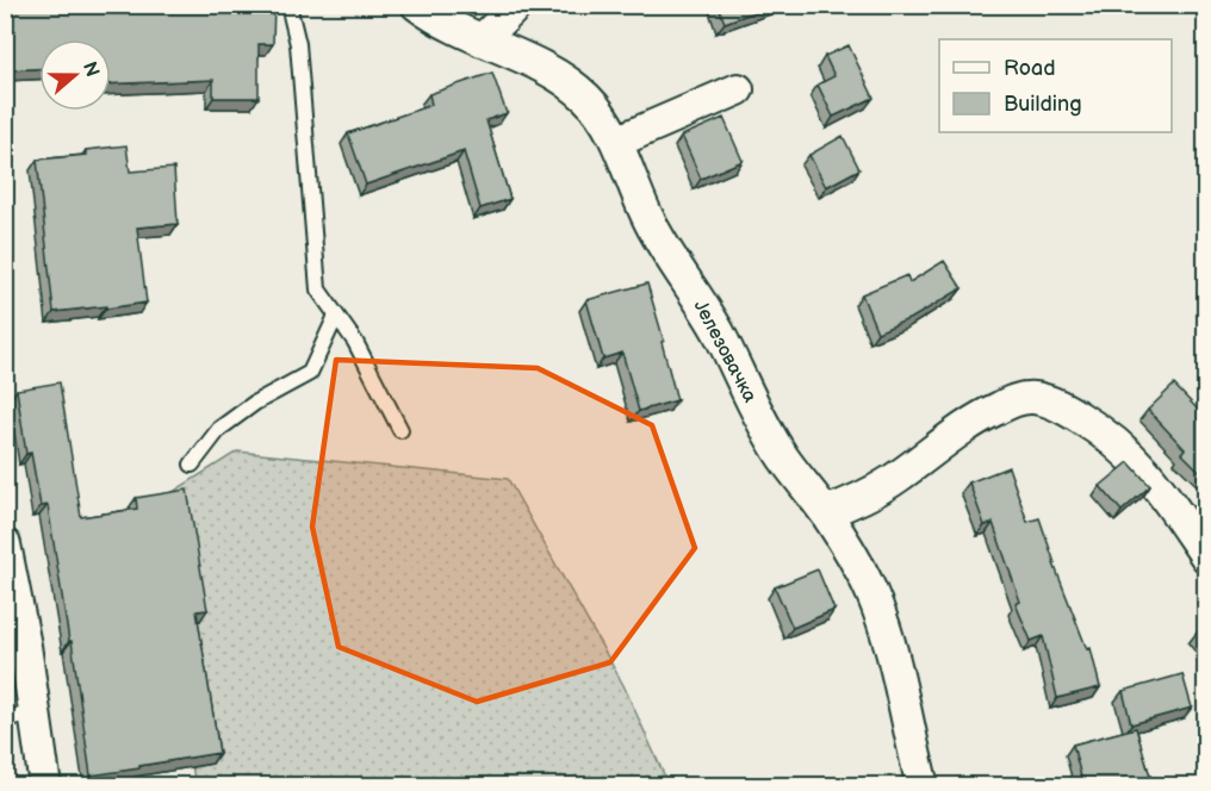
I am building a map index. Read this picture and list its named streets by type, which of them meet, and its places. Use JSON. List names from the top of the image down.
{
  "streets": {
    "street": ["Јелезовачка"]
  },
  "legend": ["Road", "Building"],
  "north": "right"
}
